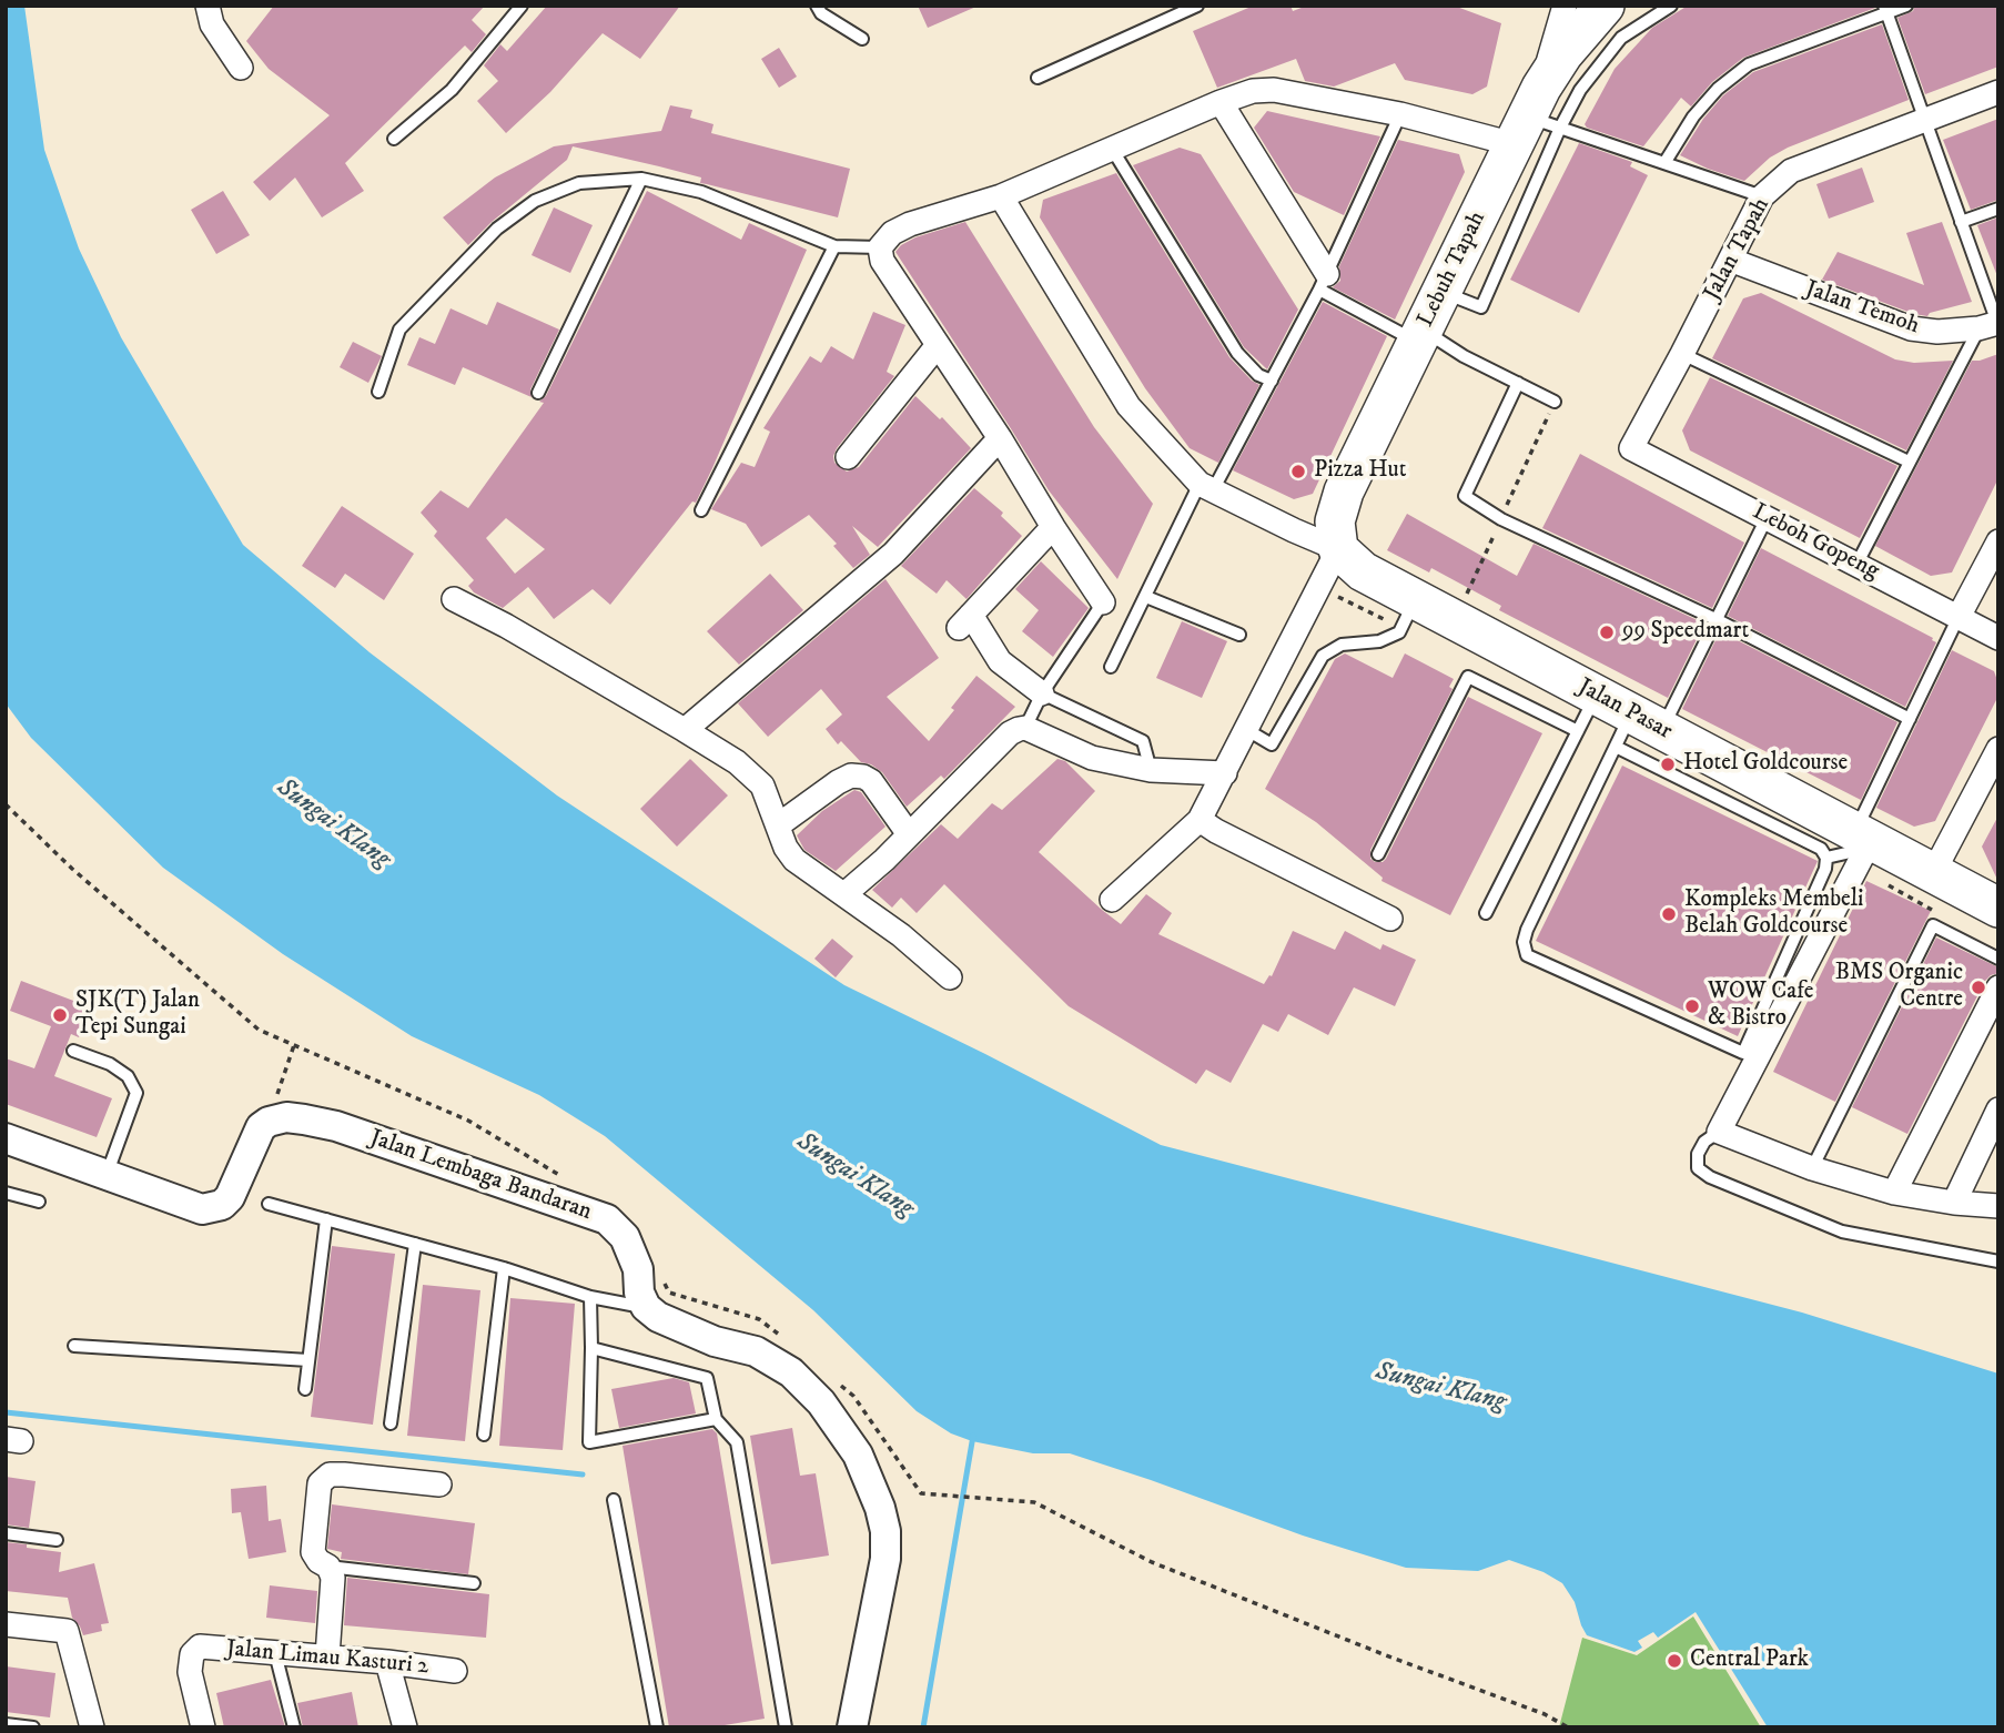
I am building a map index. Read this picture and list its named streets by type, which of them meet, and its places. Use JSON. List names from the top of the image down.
{
  "streets": {
    "highway": ["Lebuh Tapah", "Jalan Pasar"],
    "street": [
      "Jalan Tapah",
      "Jalan Temoh",
      "Leboh Gopeng",
      "Jalan Lembaga Bandaran",
      "Jalan Limau Kasturi 2"
    ]
  },
  "crossings": [
    ["Jalan Tapah", "Jalan Temoh"],
    ["Jalan Tapah", "Leboh Gopeng"],
    ["Lebuh Tapah", "Jalan Pasar"]
  ],
  "water": ["Sungai Klang"],
  "places": [
    "Pizza Hut",
    "99 Speedmart",
    "Hotel Goldcourse",
    "Kompleks Membeli Belah Goldcourse",
    "BMS Organic Centre",
    "WOW Cafe & Bistro",
    "SJK(T) Jalan Tepi Sungai",
    "Central Park"
  ]
}
